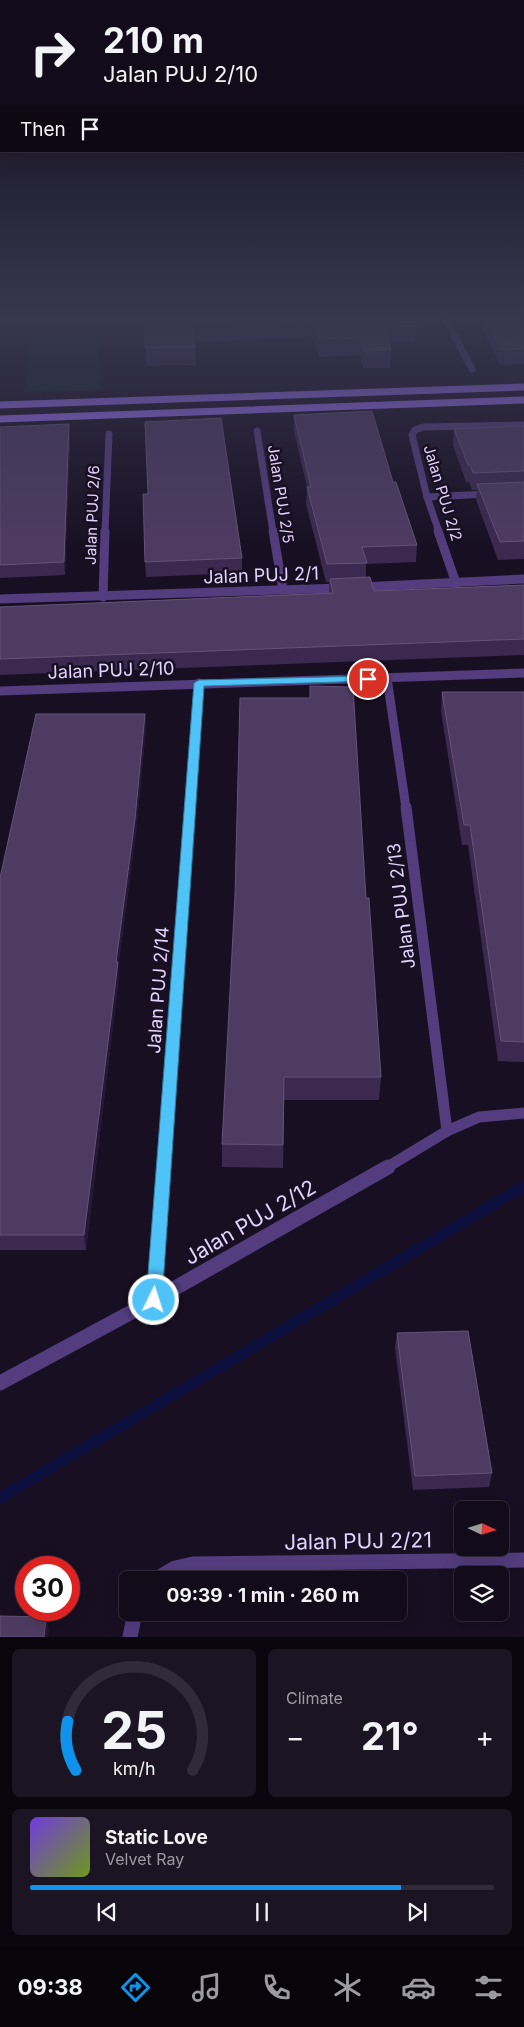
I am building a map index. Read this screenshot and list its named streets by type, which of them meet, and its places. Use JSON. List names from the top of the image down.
{
  "streets": {
    "street": [
      "Jalan PUJ 2/2",
      "Jalan PUJ 2/5",
      "Jalan PUJ 2/6",
      "Jalan PUJ 2/1",
      "Jalan PUJ 2/10",
      "Jalan PUJ 2/13",
      "Jalan PUJ 2/14",
      "Jalan PUJ 2/12",
      "Jalan PUJ 2/21"
    ]
  },
  "crossings": [
    ["Jalan PUJ 2/2", "Jalan PUJ 2/1"],
    ["Jalan PUJ 2/5", "Jalan PUJ 2/1"],
    ["Jalan PUJ 2/6", "Jalan PUJ 2/1"],
    ["Jalan PUJ 2/10", "Jalan PUJ 2/13"],
    ["Jalan PUJ 2/10", "Jalan PUJ 2/14"],
    ["Jalan PUJ 2/13", "Jalan PUJ 2/12"],
    ["Jalan PUJ 2/14", "Jalan PUJ 2/12"]
  ],
  "north": "right",
  "page": {
    "turn": ["210 m", "Jalan PUJ 2/10"],
    "then": "Then",
    "limit": "30",
    "trip": "09:39 · 1 min · 260 m",
    "tile": "Climate",
    "heat": ["−", "21°", "+"],
    "song": ["Static Love", "Velvet Ray"],
    "tabs": "09:38",
    "gauge": ["25", "km/h"]
  }
}
